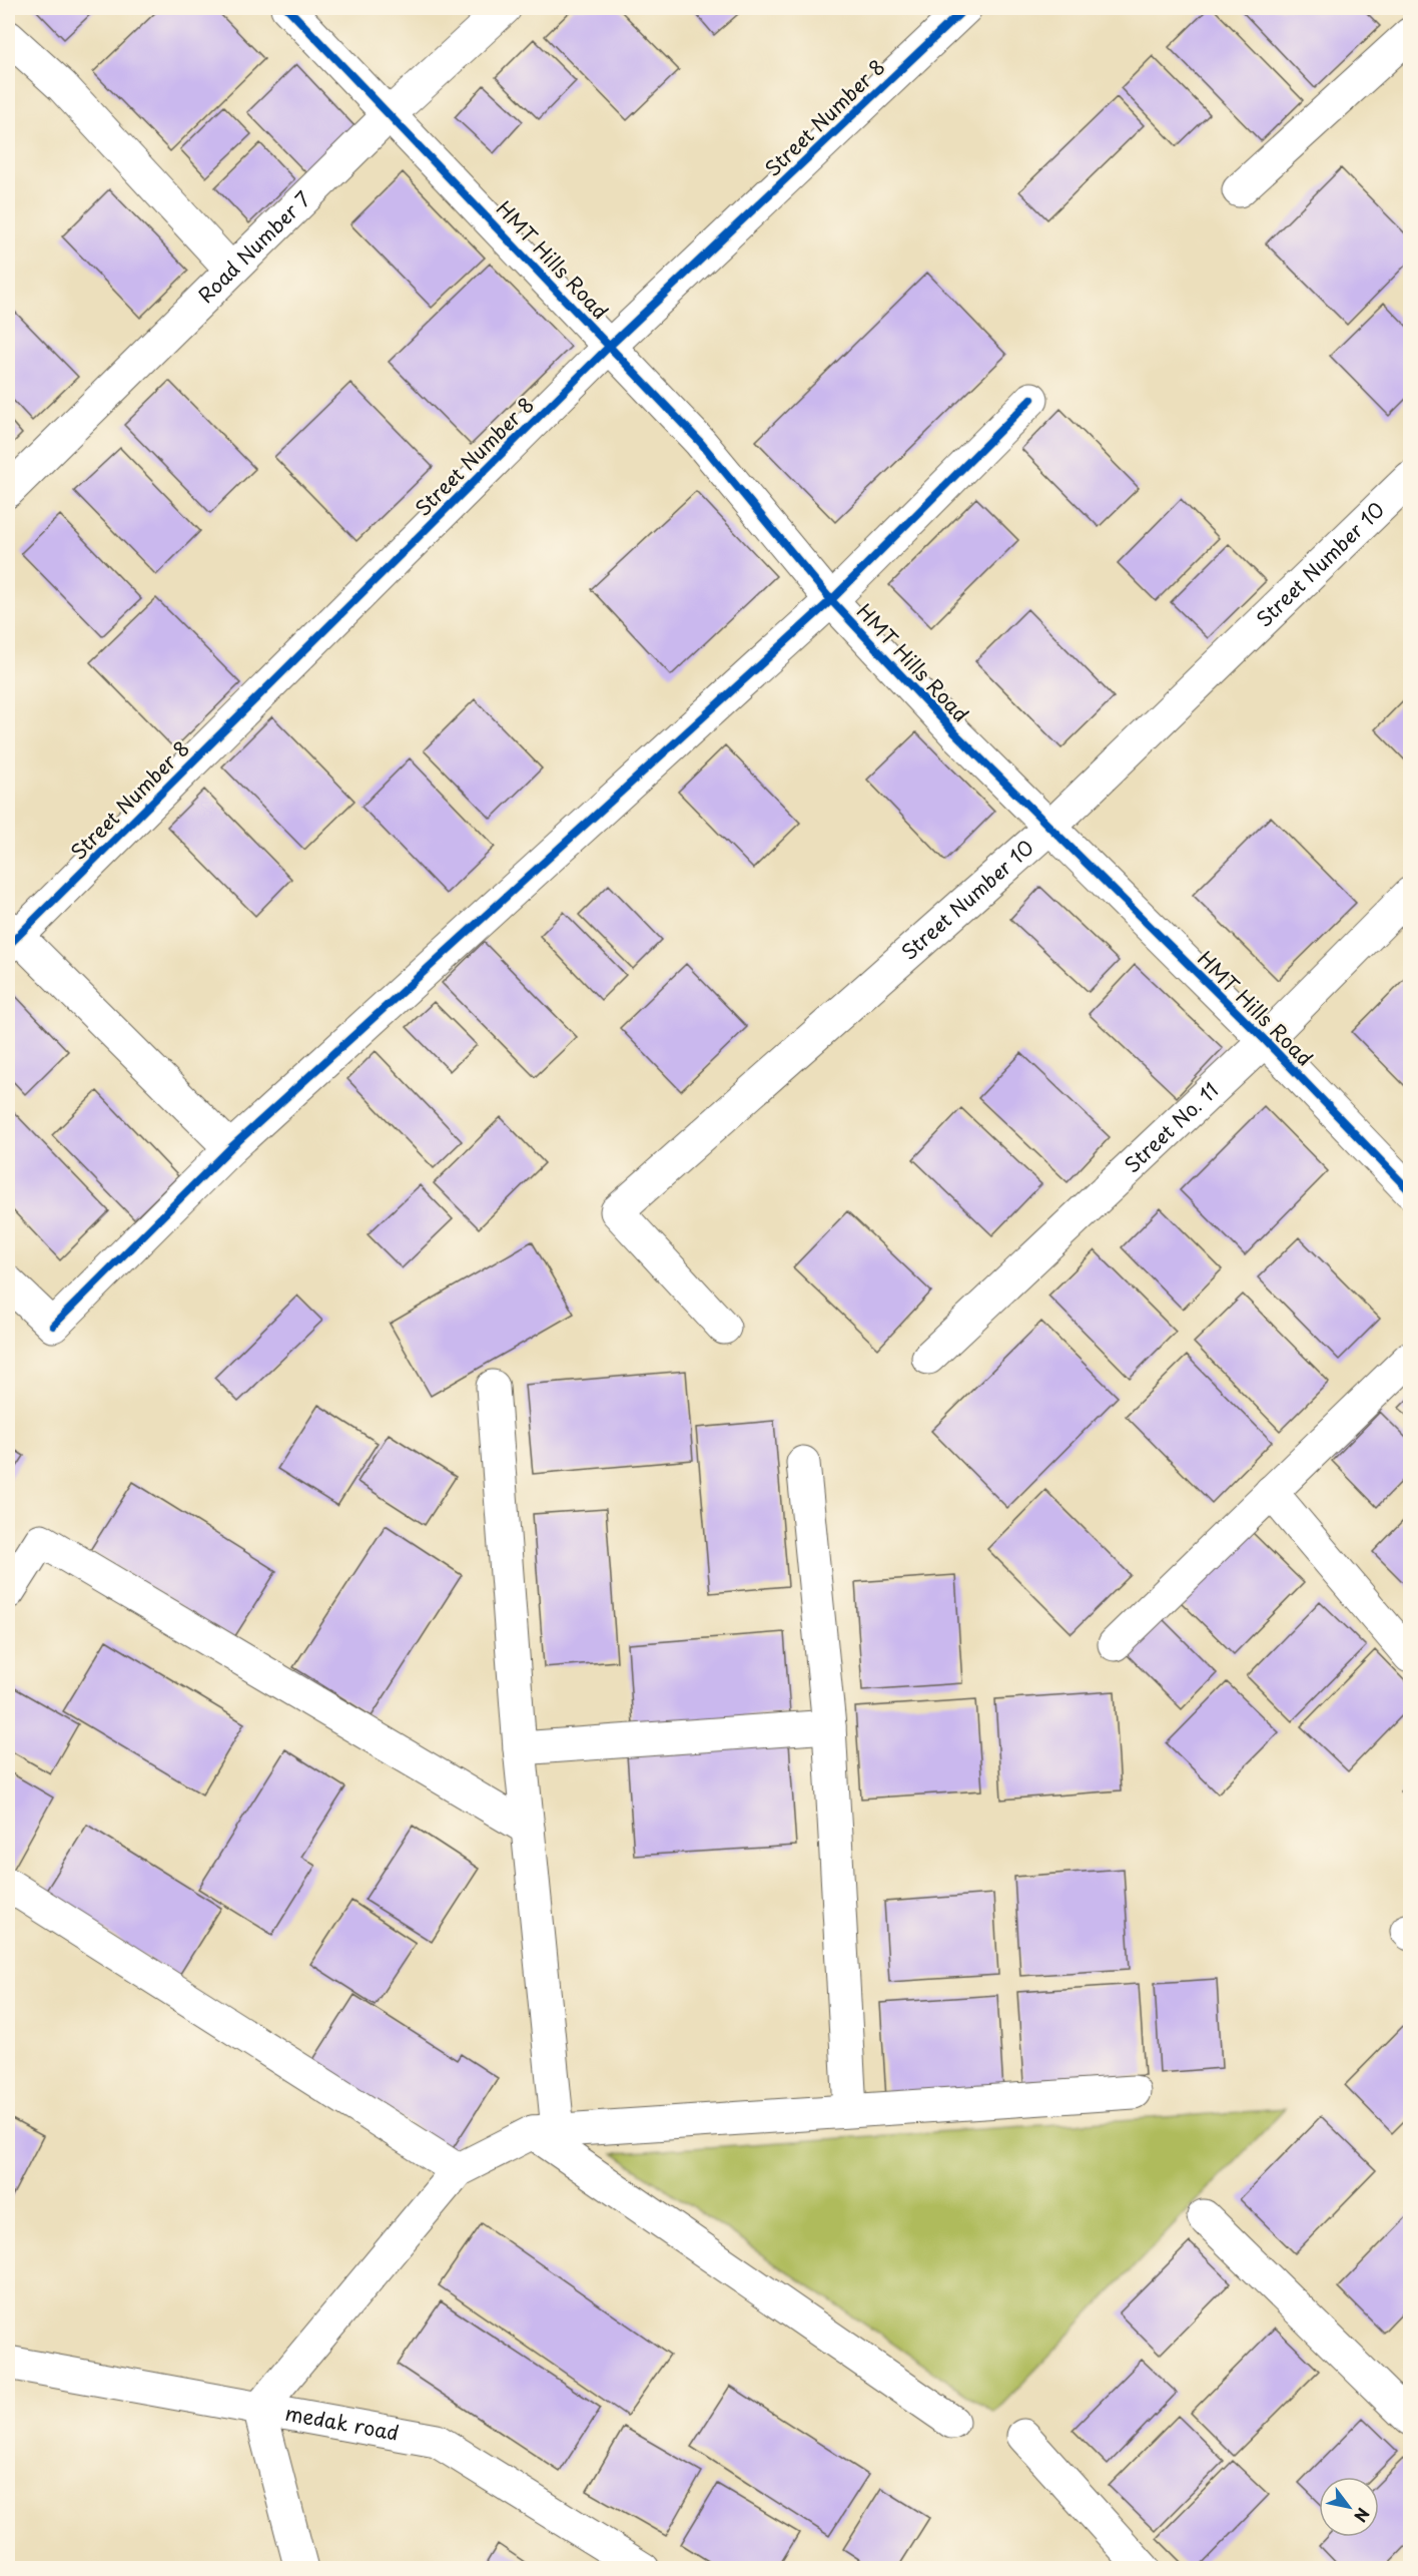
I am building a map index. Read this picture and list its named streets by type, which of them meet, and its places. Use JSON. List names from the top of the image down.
{
  "streets": {
    "street": [
      "Street Number 8",
      "Road Number 7",
      "HMT Hills Road",
      "Street Number 10",
      "Street No. 11",
      "medak road"
    ]
  },
  "crossings": [
    ["Street Number 8", "HMT Hills Road"],
    ["Road Number 7", "HMT Hills Road"],
    ["HMT Hills Road", "Street Number 10"],
    ["HMT Hills Road", "Street No. 11"]
  ],
  "north": "bottom right"
}
